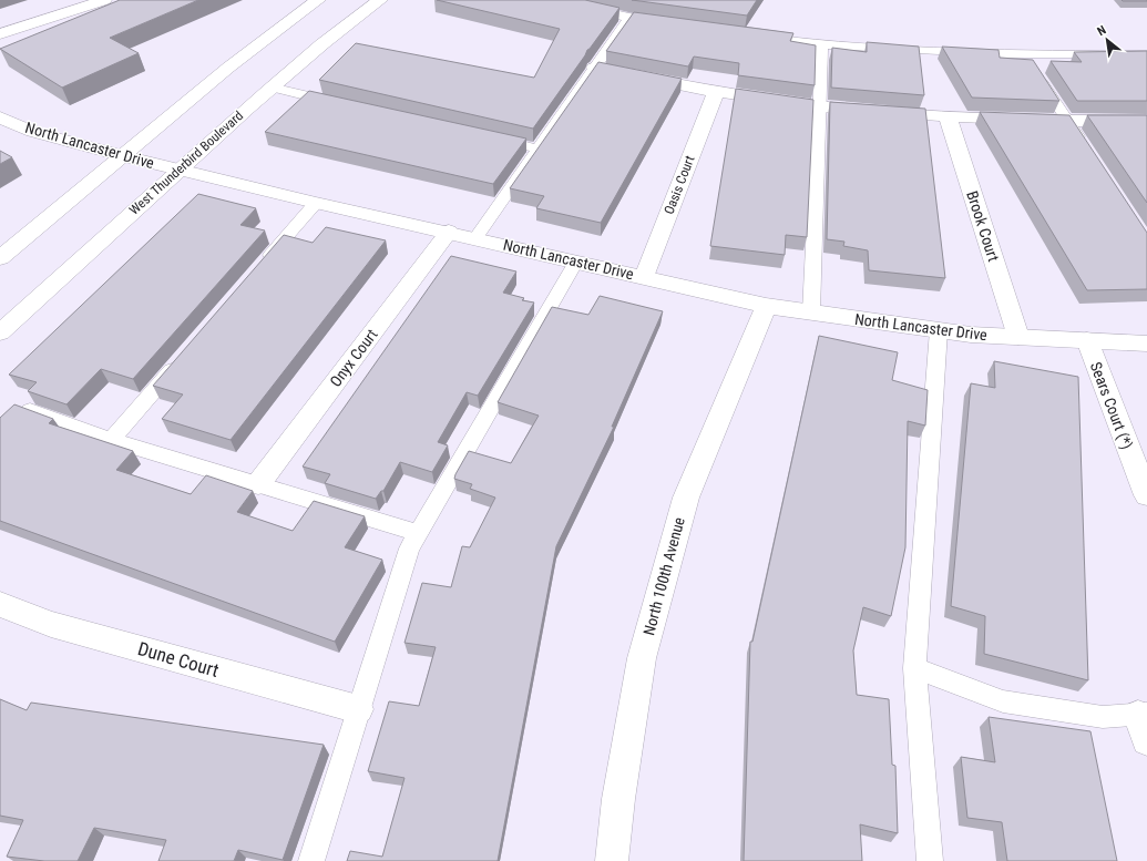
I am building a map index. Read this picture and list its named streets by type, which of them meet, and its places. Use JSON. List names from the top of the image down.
{
  "streets": {
    "street": [
      "North Lancaster Drive",
      "West Thunderbird Boulevard",
      "Oasis Court",
      "Brook Court",
      "Onyx Court",
      "Sears Court (*)",
      "North 100th Avenue",
      "Dune Court"
    ]
  },
  "crossings": [
    ["North Lancaster Drive", "West Thunderbird Boulevard"],
    ["North Lancaster Drive", "Oasis Court"],
    ["North Lancaster Drive", "Brook Court"],
    ["North Lancaster Drive", "Onyx Court"],
    ["North Lancaster Drive", "Sears Court (*)"],
    ["North Lancaster Drive", "North 100th Avenue"]
  ],
  "north": "top left"
}
